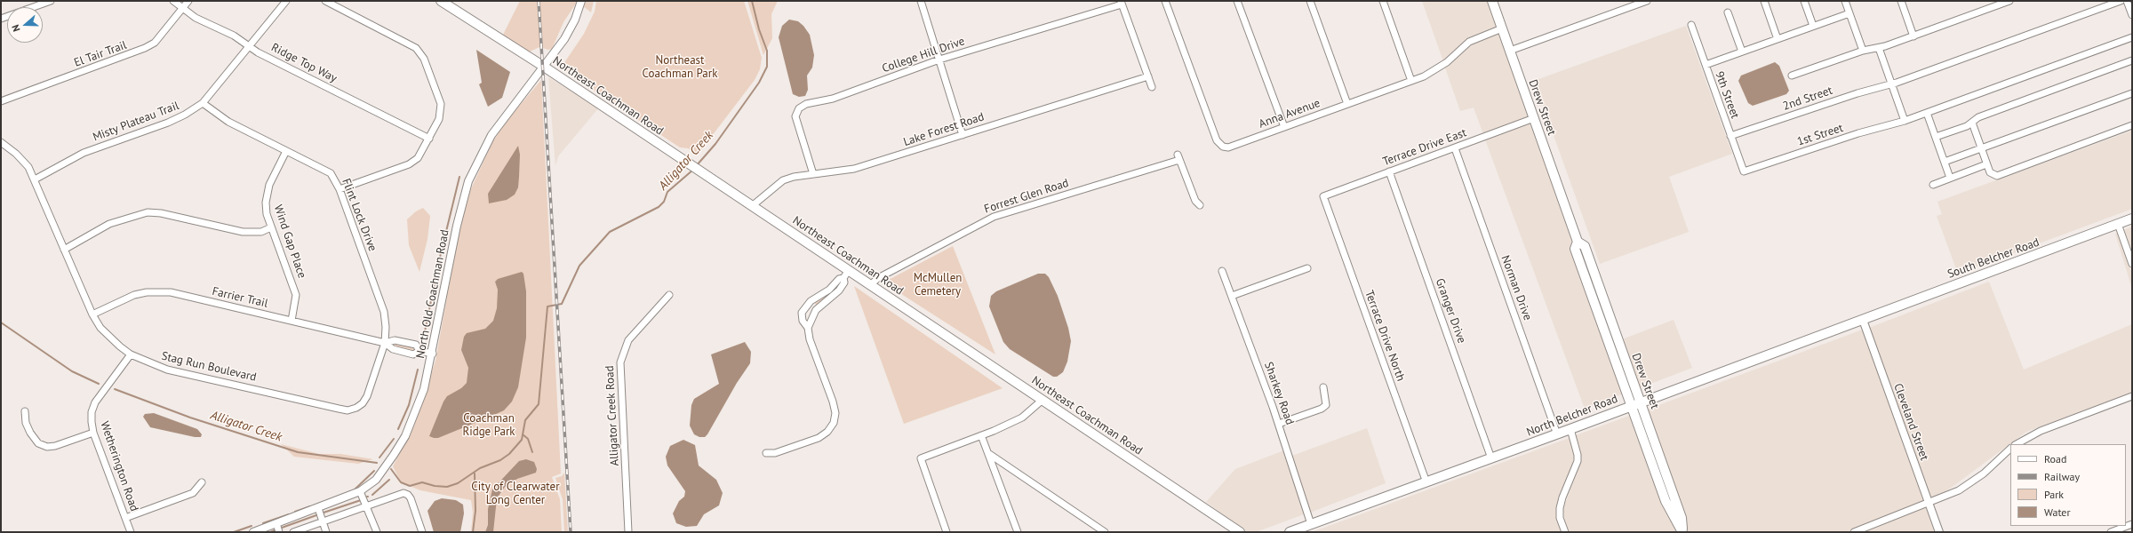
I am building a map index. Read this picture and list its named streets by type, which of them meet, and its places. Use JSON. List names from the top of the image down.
{
  "streets": {
    "main road": [
      "Northeast Coachman Road",
      "Drew Street",
      "South Belcher Road",
      "North Belcher Road"
    ],
    "street": [
      "El Tair Trail",
      "College Hill Drive",
      "Ridge Top Way",
      "9th Street",
      "2nd Street",
      "Anna Avenue",
      "Misty Plateau Trail",
      "Lake Forest Road",
      "1st Street",
      "Terrace Drive East",
      "Forrest Glen Road",
      "Flint Lock Drive",
      "Wind Gap Place",
      "Norman Drive",
      "North Old Coachman Road",
      "Farrier Trail",
      "Granger Drive",
      "Terrace Drive North",
      "Stag Run Boulevard",
      "Sharkey Road",
      "Alligator Creek Road",
      "Cleveland Street",
      "Wetherington Road"
    ]
  },
  "crossings": [
    ["El Tair Trail", "Ridge Top Way"],
    ["College Hill Drive", "Lake Forest Road"],
    ["Ridge Top Way", "Misty Plateau Trail"],
    ["9th Street", "2nd Street"],
    ["9th Street", "1st Street"],
    ["Northeast Coachman Road", "Lake Forest Road"],
    ["Northeast Coachman Road", "Forrest Glen Road"],
    ["Northeast Coachman Road", "North Old Coachman Road"],
    ["Drew Street", "Anna Avenue"],
    ["Drew Street", "Terrace Drive East"],
    ["Drew Street", "North Belcher Road"],
    ["Misty Plateau Trail", "Flint Lock Drive"],
    ["Misty Plateau Trail", "Stag Run Boulevard"],
    ["Terrace Drive East", "Norman Drive"],
    ["Terrace Drive East", "Granger Drive"],
    ["Terrace Drive East", "Terrace Drive North"],
    ["Flint Lock Drive", "Wind Gap Place"],
    ["Flint Lock Drive", "Farrier Trail"],
    ["Flint Lock Drive", "Stag Run Boulevard"],
    ["Wind Gap Place", "Farrier Trail"],
    ["South Belcher Road", "North Belcher Road"],
    ["South Belcher Road", "Cleveland Street"],
    ["Norman Drive", "North Belcher Road"],
    ["North Old Coachman Road", "Farrier Trail"],
    ["Farrier Trail", "Stag Run Boulevard"],
    ["Granger Drive", "North Belcher Road"],
    ["Terrace Drive North", "North Belcher Road"],
    ["Stag Run Boulevard", "Wetherington Road"],
    ["Sharkey Road", "North Belcher Road"],
    ["North Belcher Road", "Cleveland Street"]
  ],
  "water": ["Alligator Creek"],
  "parks": [
    "Northeast Coachman Park",
    "McMullen Cemetery",
    "Coachman Ridge Park",
    "City of Clearwater Long Center"
  ],
  "legend": [
    "Road",
    "Railway",
    "Park",
    "Water"
  ],
  "north": "left"
}
